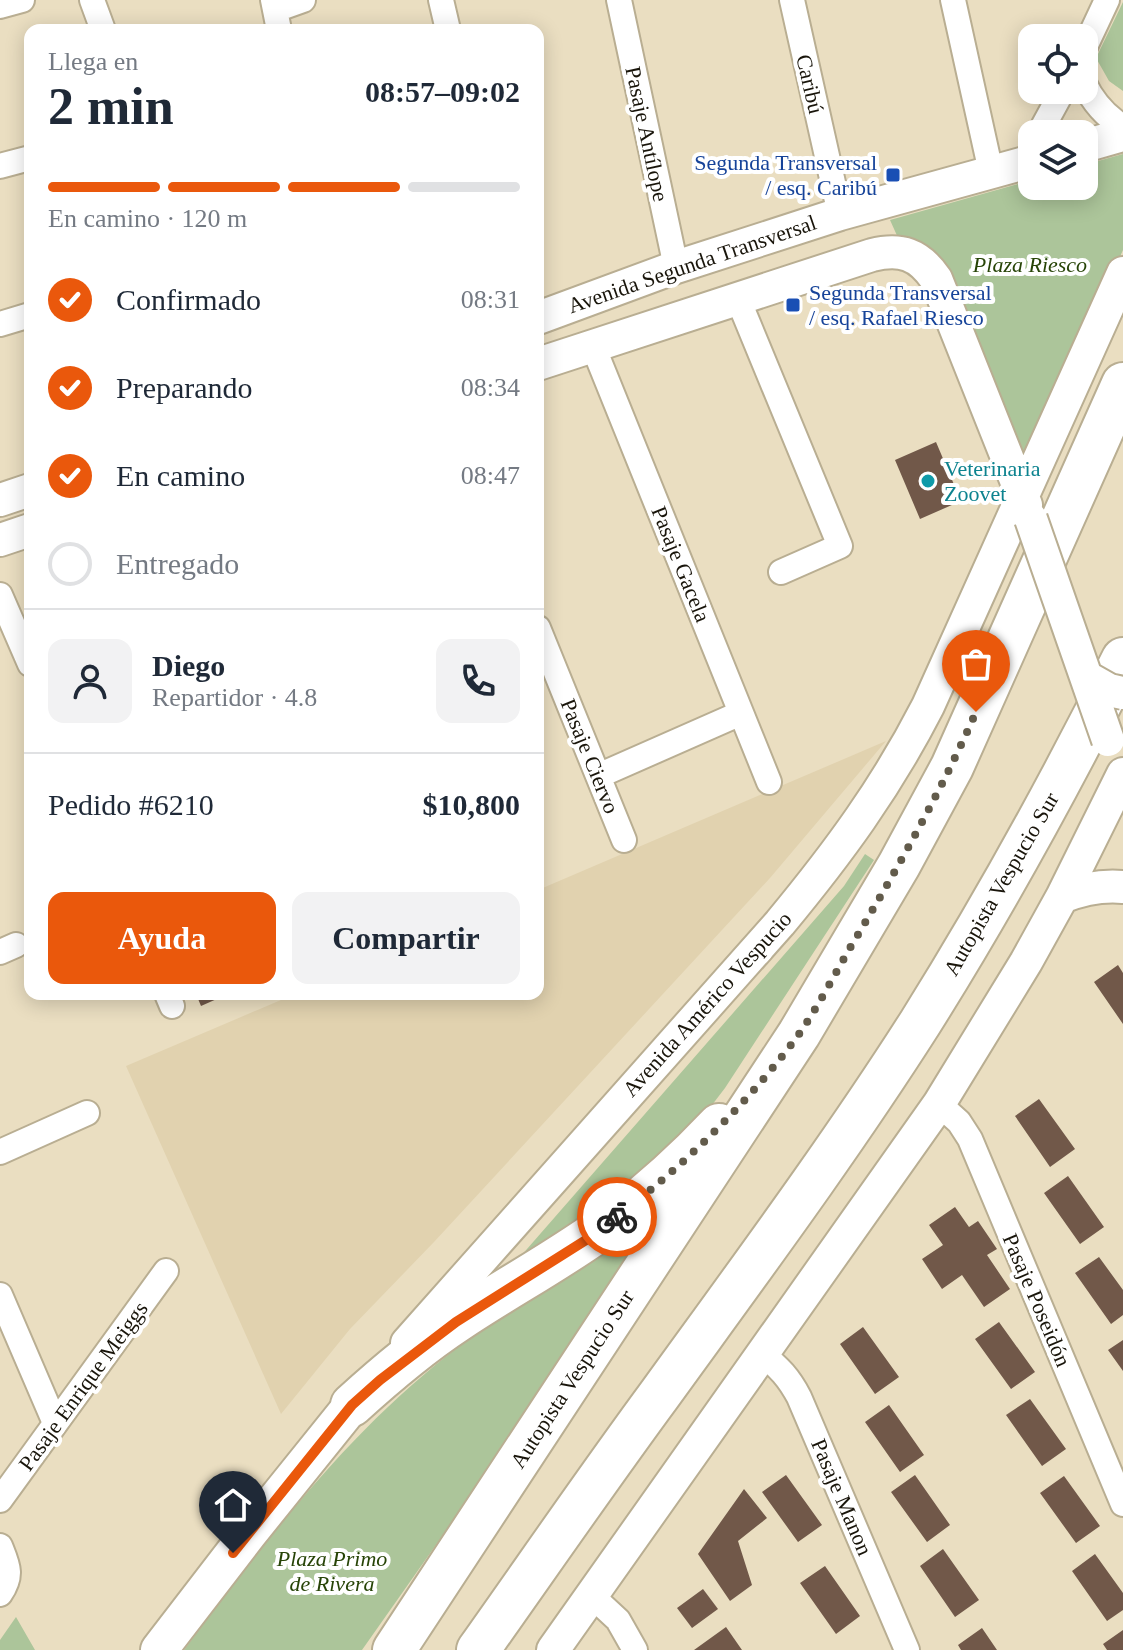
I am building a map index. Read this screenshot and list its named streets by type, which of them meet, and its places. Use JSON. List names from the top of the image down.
{
  "streets": {
    "highway": ["Autopista Vespucio Sur"],
    "main road": ["Avenida Segunda Transversal", "Avenida Américo Vespucio"],
    "street": [
      "Caribú",
      "Pasaje Antílope",
      "Pasaje Gacela",
      "Pasaje Ciervo",
      "Pasaje Poseidón",
      "Pasaje Enrique Meiggs",
      "Pasaje Manon"
    ]
  },
  "crossings": [
    ["Caribú", "Avenida Segunda Transversal"],
    ["Pasaje Antílope", "Avenida Segunda Transversal"],
    ["Avenida Segunda Transversal", "Pasaje Gacela"],
    ["Avenida Segunda Transversal", "Avenida Américo Vespucio"]
  ],
  "parks": ["Plaza Riesco", "Plaza Primo de Rivera"],
  "places": {
    "transit": ["Segunda Transversal / esq. Caribú", "Segunda Transversal / esq. Rafael Riesco"],
    "other": ["Veterinaria Zoovet"]
  },
  "page": {
    "heading": ["2 min", "Llega en", "08:57–09:02"],
    "panel": [
      "Diego",
      "Repartidor · 4.8",
      "Pedido #6210",
      "$10,800"
    ],
    "bar": "En camino · 120 m",
    "list": [
      ["Confirmado", "08:31"],
      ["Preparando", "08:34"],
      ["En camino", "08:47"],
      "Entregado"
    ],
    "buttons": ["Ayuda", "Compartir"]
  }
}
